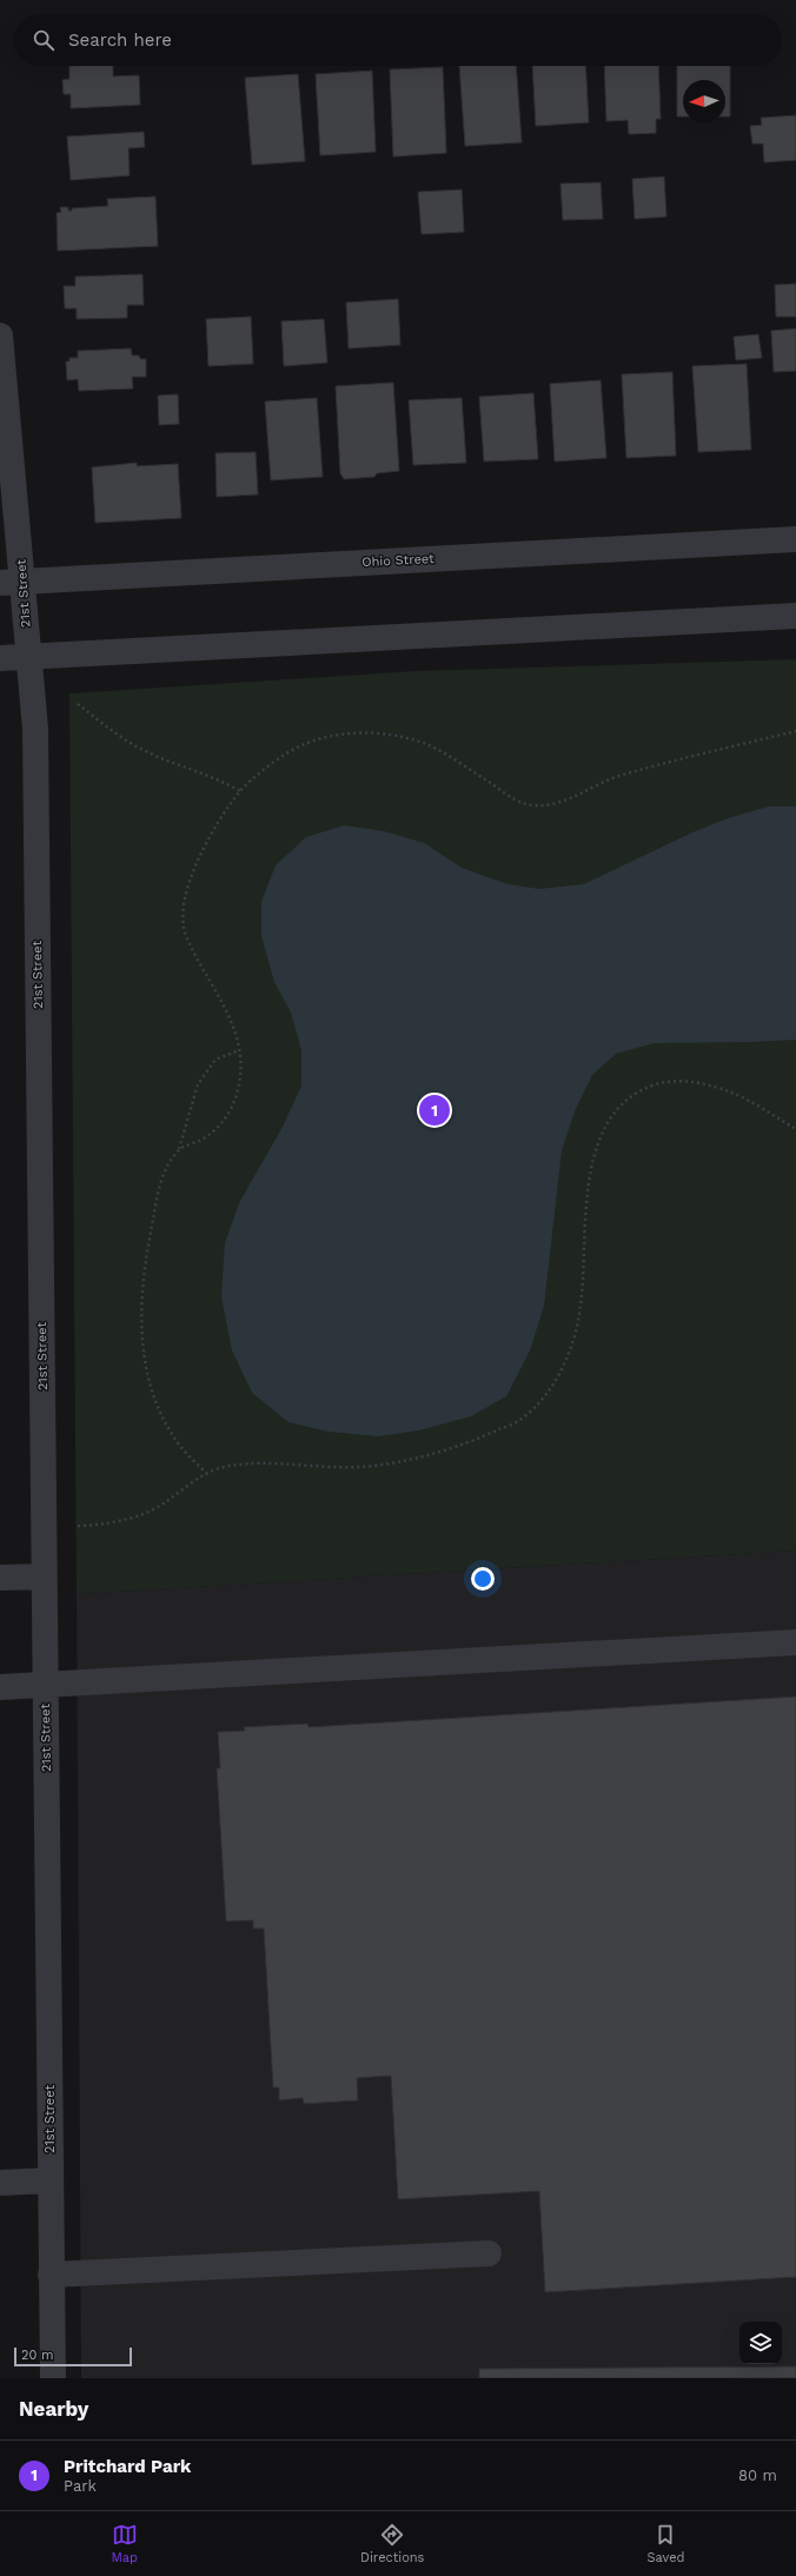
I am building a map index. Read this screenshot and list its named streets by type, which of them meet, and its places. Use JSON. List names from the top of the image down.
{
  "streets": {
    "street": ["Ohio Street", "21st Street"]
  },
  "crossings": [
    ["Ohio Street", "21st Street"]
  ],
  "scale_bar": "20 m",
  "north": "left",
  "page": {
    "search": "Search here",
    "pins": "1",
    "scale": "20 m",
    "heading": "Nearby",
    "list": [
      {
        "mark": "1",
        "name": "Pritchard Park",
        "note": "Park",
        "value": "80 m"
      }
    ],
    "nav": ["Map", "Directions", "Saved"]
  }
}
